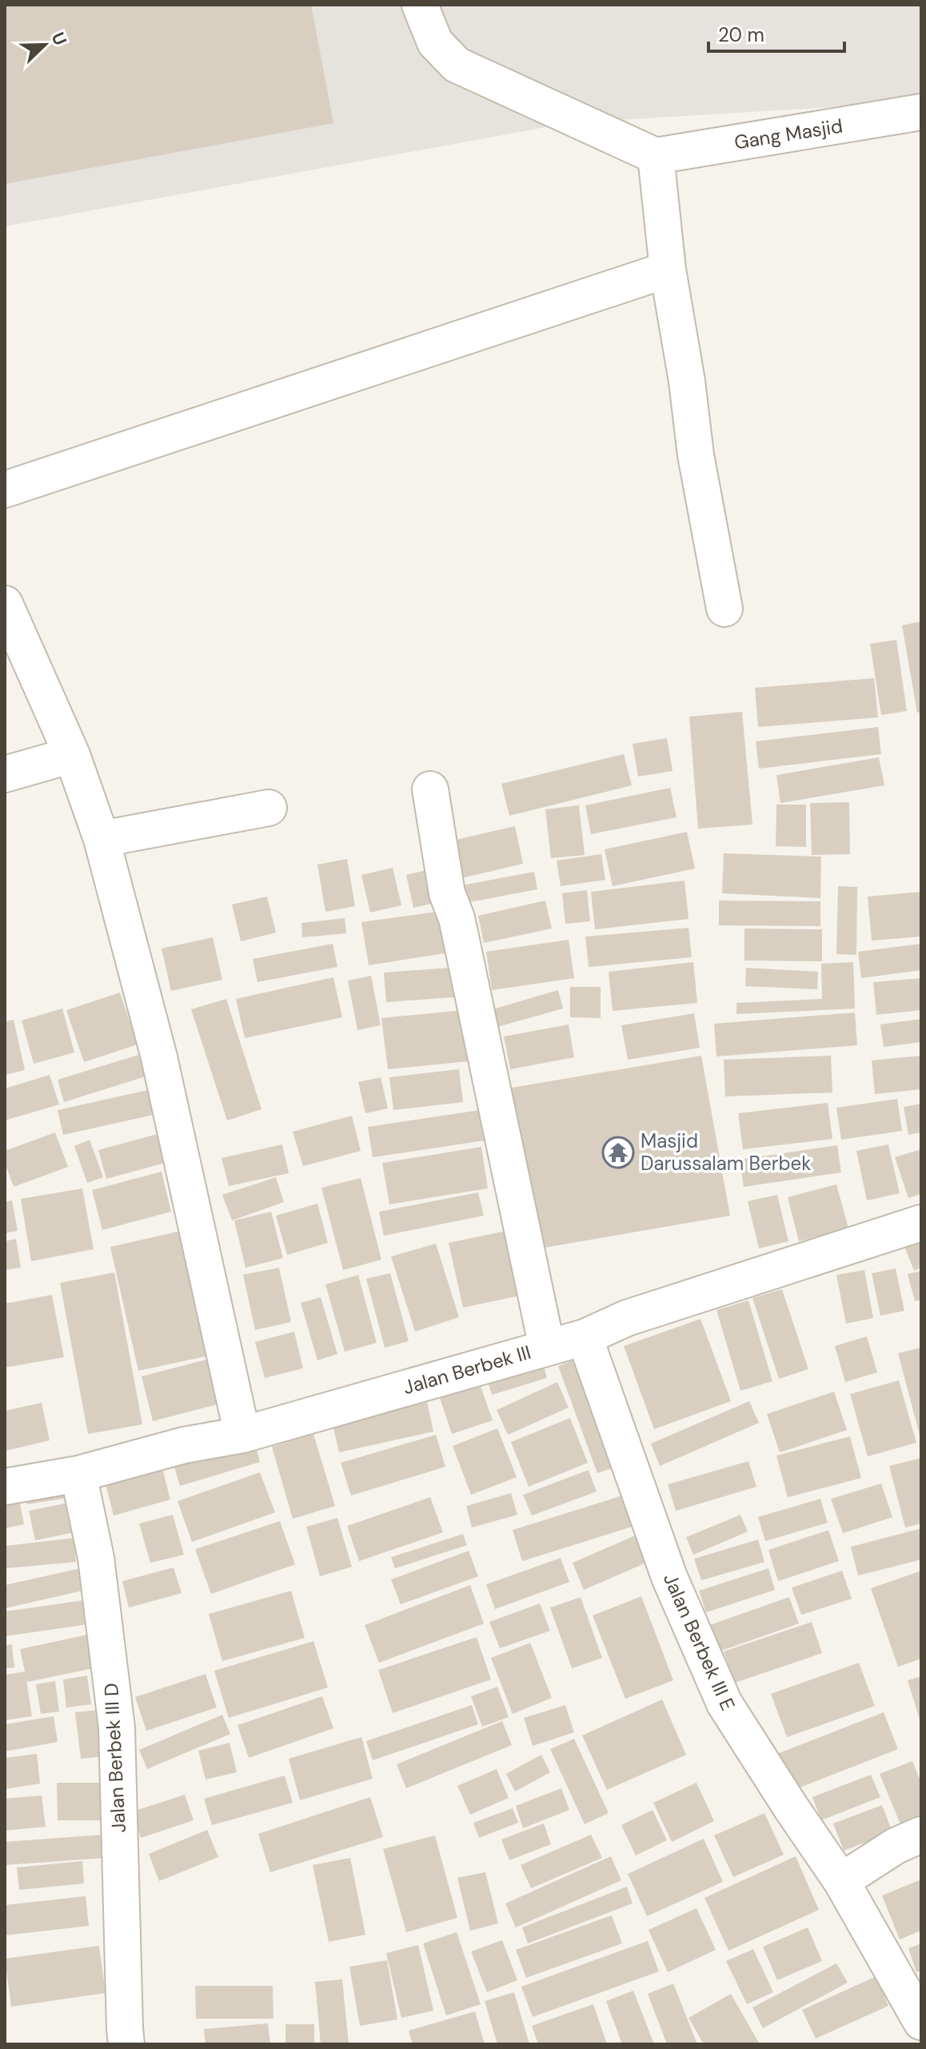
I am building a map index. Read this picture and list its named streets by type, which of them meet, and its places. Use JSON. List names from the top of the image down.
{
  "streets": {
    "street": [
      "Gang Masjid",
      "Jalan Berbek III",
      "Jalan Berbek III E",
      "Jalan Berbek III D"
    ]
  },
  "crossings": [
    ["Jalan Berbek III", "Jalan Berbek III E"],
    ["Jalan Berbek III", "Jalan Berbek III D"]
  ],
  "places": {
    "temple": ["Masjid Darussalam Berbek"]
  },
  "scale_bar": "20 m",
  "north": "top right"
}
